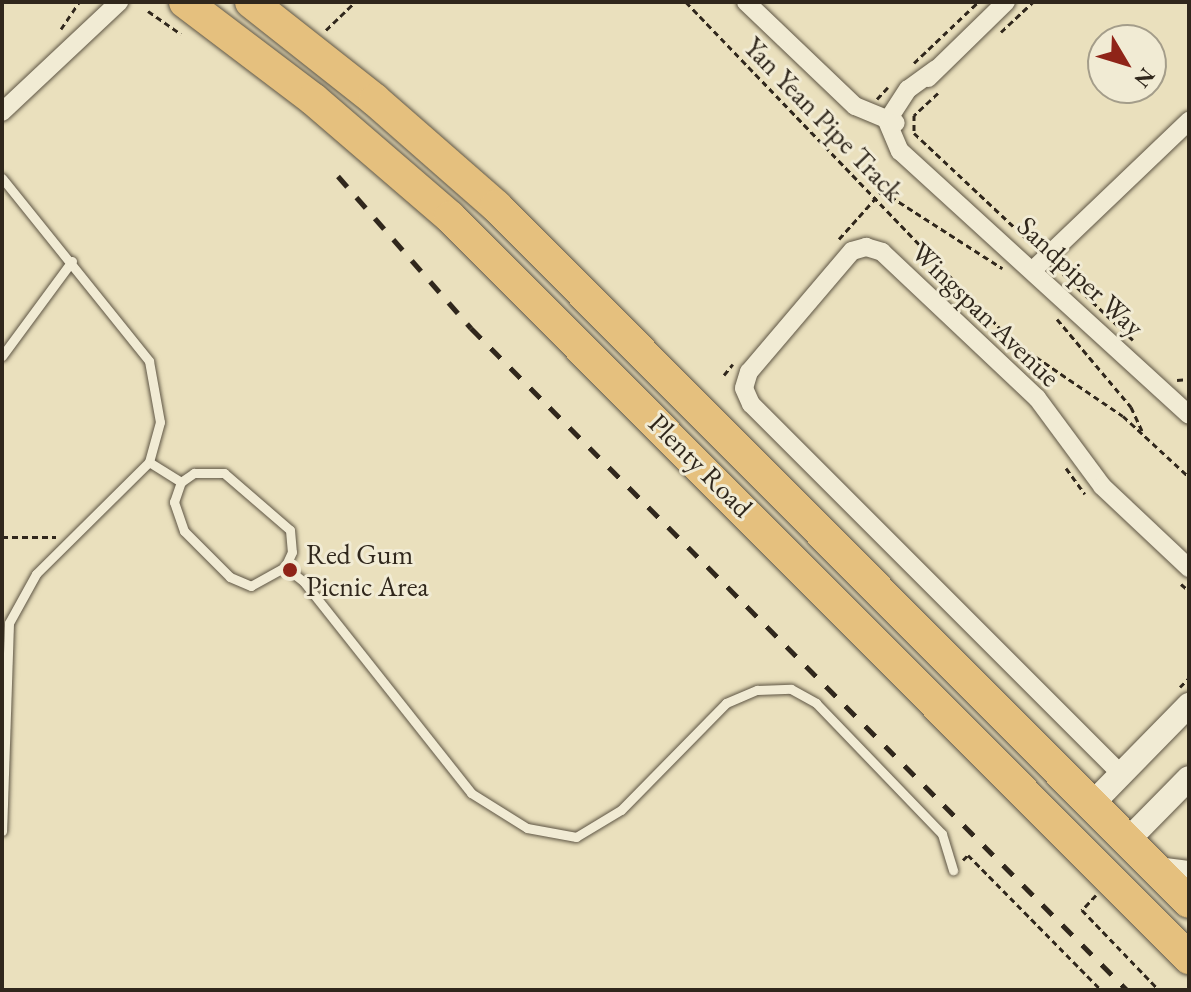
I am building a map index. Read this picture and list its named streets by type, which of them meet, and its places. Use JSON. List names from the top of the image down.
{
  "streets": {
    "highway": ["Plenty Road"],
    "street": ["Sandpiper Way", "Wingspan Avenue"],
    "path": ["Yan Yean Pipe Track"]
  },
  "places": ["Red Gum Picnic Area"],
  "north": "bottom right"
}
